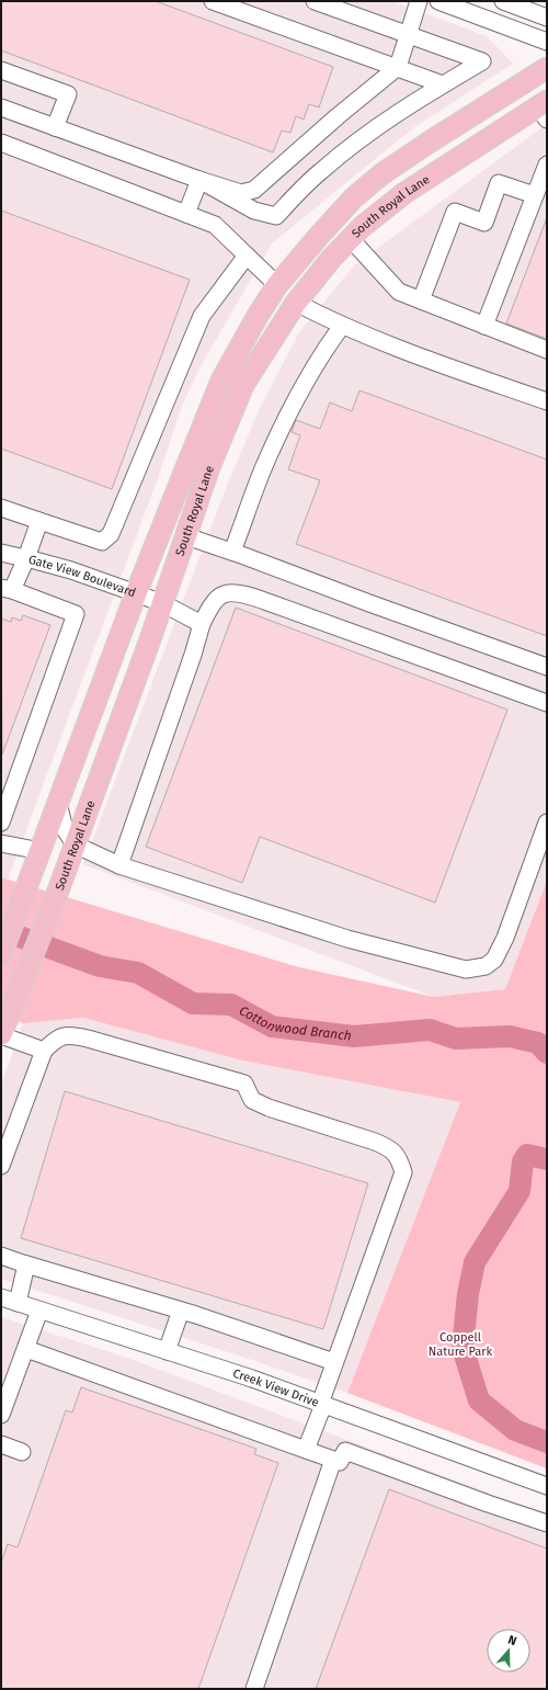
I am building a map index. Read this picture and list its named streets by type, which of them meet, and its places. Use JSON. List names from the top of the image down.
{
  "streets": {
    "main road": ["South Royal Lane"],
    "street": ["Gate View Boulevard", "Creek View Drive"]
  },
  "crossings": [
    ["South Royal Lane", "Gate View Boulevard"]
  ],
  "water": ["Cottonwood Branch"],
  "parks": ["Coppell Nature Park"],
  "north": "top"
}
